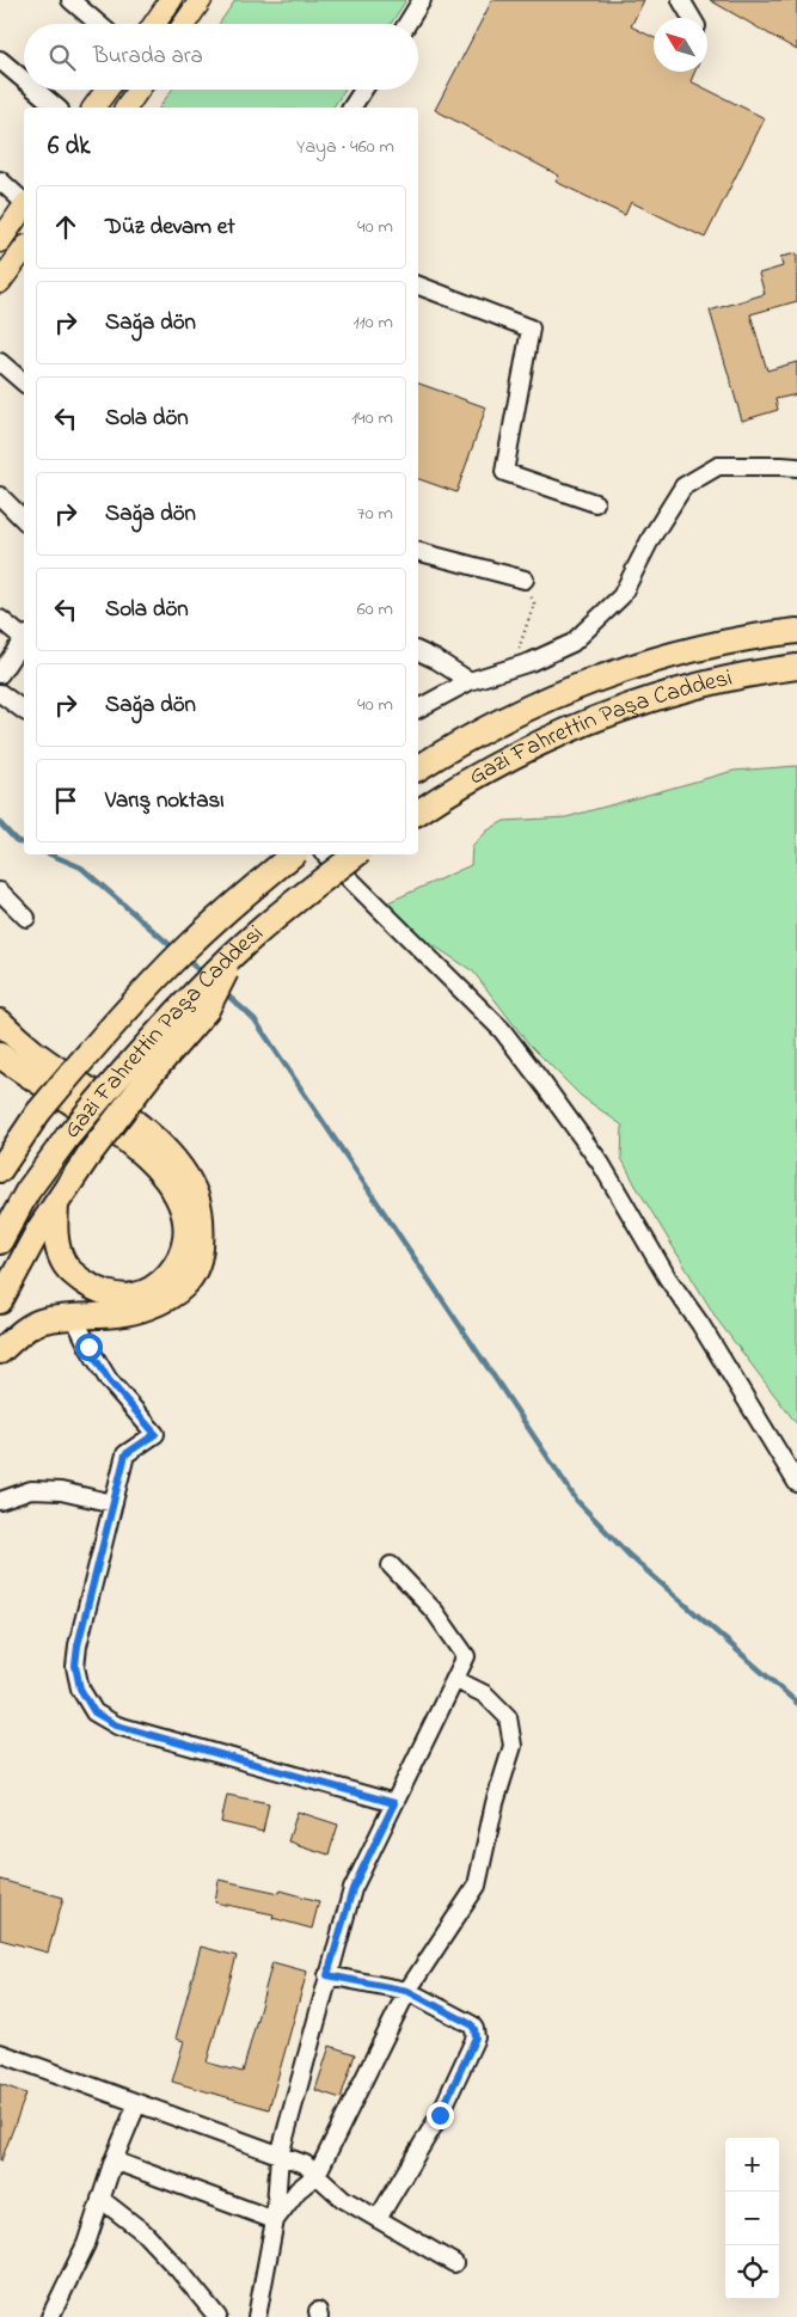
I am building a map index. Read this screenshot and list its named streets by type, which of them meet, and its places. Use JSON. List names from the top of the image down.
{
  "streets": {
    "highway": ["Gazi Fahrettin Paşa Caddesi"]
  },
  "north": "top left",
  "page": {
    "search": "Burada ara",
    "heading": ["6 dk", "Yaya · 460 m"],
    "list": [
      ["Düz devam et", "40 m"],
      ["Sağa dön", "110 m"],
      ["Sola dön", "140 m"],
      ["Sağa dön", "70 m"],
      ["Sola dön", "60 m"],
      ["Sağa dön", "40 m"],
      "Varış noktası"
    ],
    "map_buttons": ["+", "−"]
  }
}
